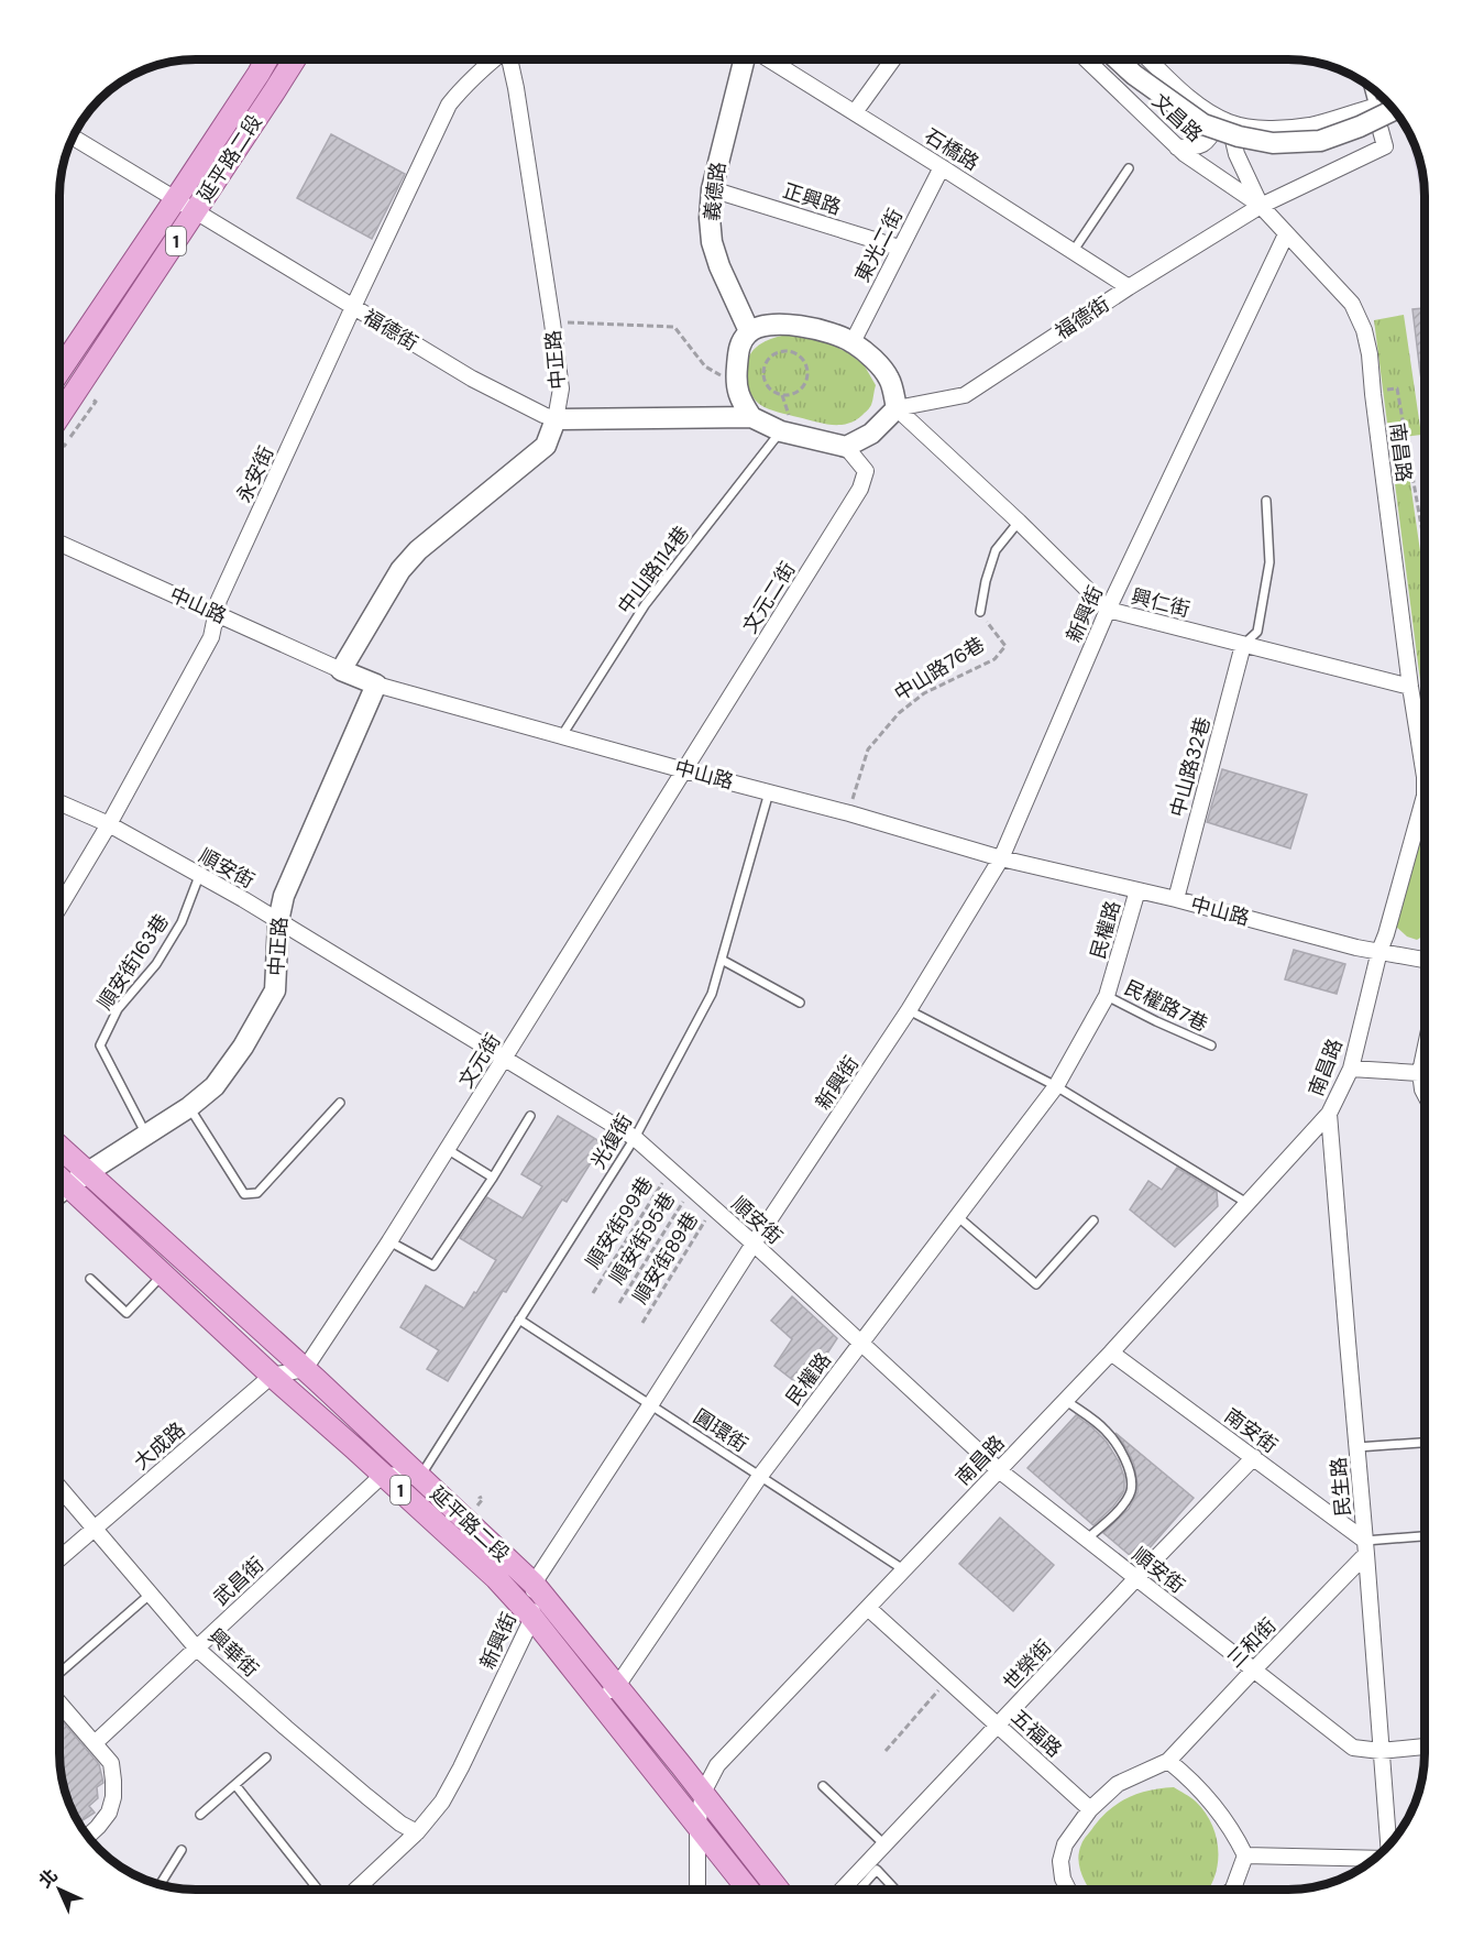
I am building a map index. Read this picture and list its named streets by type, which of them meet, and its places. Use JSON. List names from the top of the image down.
{
  "streets": {
    "main road": [
      "延平路二段",
      "義德路",
      "1",
      "福德街",
      "中正路",
      "中山路"
    ],
    "street": [
      "文昌路",
      "石橋路",
      "正興路",
      "東光二街",
      "南昌路",
      "永安街",
      "文元二街",
      "興仁街",
      "新興街",
      "中山路32巷",
      "順安街",
      "民權路",
      "文元街",
      "南安街",
      "大成路",
      "民生路",
      "武昌街",
      "三和街",
      "興華街",
      "世榮街",
      "五福路"
    ],
    "lane": [
      "中山路114巷",
      "中山路76巷",
      "順安街163巷",
      "民權路7巷",
      "光復街",
      "圓環街"
    ],
    "path": ["順安街99巷", "順安街95巷", "順安街89巷"]
  },
  "crossings": [
    ["文昌路", "福德街"],
    ["文昌路", "南昌路"],
    ["石橋路", "東光二街"],
    ["石橋路", "福德街"],
    ["延平路二段", "福德街"],
    ["延平路二段", "中正路"],
    ["延平路二段", "南昌路"],
    ["延平路二段", "新興街"],
    ["延平路二段", "民權路"],
    ["延平路二段", "文元街"],
    ["延平路二段", "光復街"],
    ["延平路二段", "大成路"],
    ["延平路二段", "武昌街"],
    ["義德路", "正興路"],
    ["正興路", "東光二街"],
    ["福德街", "中正路"],
    ["福德街", "南昌路"],
    ["福德街", "永安街"],
    ["福德街", "中山路114巷"],
    ["福德街", "文元二街"],
    ["福德街", "興仁街"],
    ["中正路", "中山路"],
    ["中正路", "順安街"],
    ["中正路", "順安街163巷"],
    ["南昌路", "興仁街"],
    ["南昌路", "中山路"],
    ["南昌路", "新興街"],
    ["南昌路", "順安街"],
    ["南昌路", "圓環街"],
    ["南昌路", "南安街"],
    ["南昌路", "民生路"],
    ["南昌路", "五福路"],
    ["永安街", "中山路"],
    ["永安街", "順安街"],
    ["中山路114巷", "中山路"],
    ["文元二街", "中山路"],
    ["文元二街", "文元街"],
    ["興仁街", "新興街"],
    ["興仁街", "中山路76巷"],
    ["興仁街", "中山路32巷"],
    ["中山路", "新興街"],
    ["中山路", "中山路76巷"],
    ["中山路", "中山路32巷"],
    ["中山路", "民權路"],
    ["中山路", "文元街"],
    ["中山路", "光復街"],
    ["新興街", "順安街"],
    ["新興街", "圓環街"],
    ["新興街", "興華街"],
    ["順安街", "民權路"],
    ["順安街", "順安街163巷"],
    ["順安街", "文元街"],
    ["順安街", "光復街"],
    ["順安街", "順安街99巷"],
    ["順安街", "順安街95巷"],
    ["順安街", "順安街89巷"],
    ["順安街", "民生路"],
    ["順安街", "三和街"],
    ["順安街", "世榮街"],
    ["民權路", "民權路7巷"],
    ["民權路", "圓環街"],
    ["光復街", "圓環街"],
    ["南安街", "民生路"],
    ["南安街", "三和街"],
    ["南安街", "世榮街"],
    ["大成路", "興華街"],
    ["民生路", "三和街"],
    ["武昌街", "興華街"],
    ["世榮街", "五福路"]
  ],
  "north": "top left"
}
